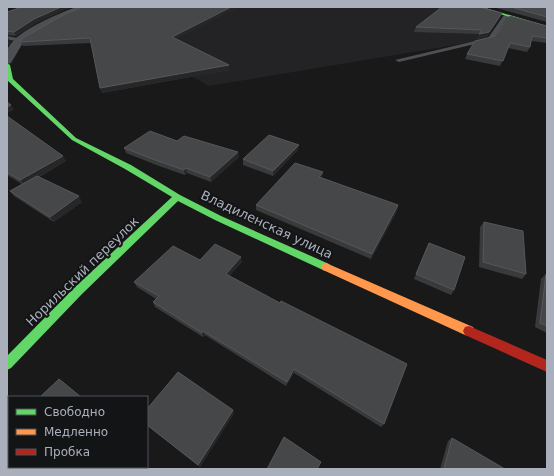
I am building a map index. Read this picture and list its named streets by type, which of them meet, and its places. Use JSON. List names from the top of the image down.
{
  "streets": {
    "street": ["Владиленская улица", "Норильский переулок"]
  },
  "crossings": [
    ["Владиленская улица", "Норильский переулок"]
  ],
  "legend": ["Свободно", "Медленно", "Пробка"]
}
